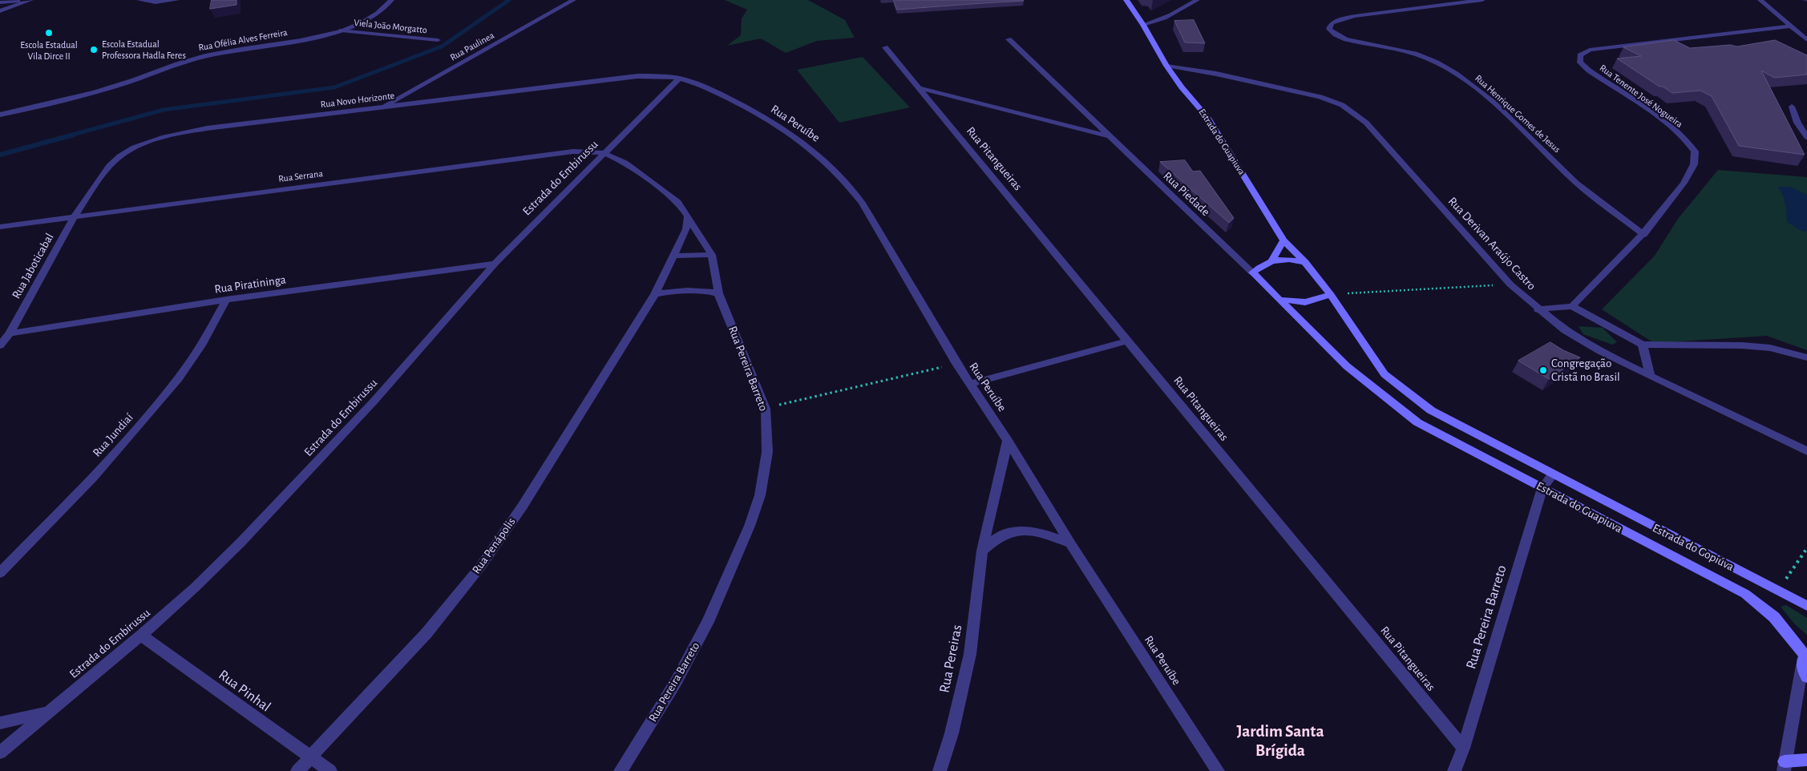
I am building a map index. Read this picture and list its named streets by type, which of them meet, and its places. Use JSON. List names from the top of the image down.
{
  "streets": {
    "street": [
      "Viela João Morgatto",
      "Rua Ofélia Alves Ferreira",
      "Rua Paulinea",
      "Rua Tenente José Nogueira",
      "Rua Novo Horizonte",
      "Rua Henrique Gomes de Jesus",
      "Rua Peruíbe",
      "Estrada do Guapiuva",
      "Rua Pitangueiras",
      "Rua Serrana",
      "Estrada do Embirussu",
      "Rua Piedade",
      "Rua Derivan Araújo Castro",
      "Rua Jaboticabal",
      "Rua Piratininga",
      "Rua Pereira Barreto",
      "Rua Jundiaí",
      "Rua Penápolis",
      "Estrada do Gopiúva",
      "Rua Pereiras",
      "Rua Pinhal"
    ]
  },
  "crossings": [
    ["Viela João Morgatto", "Rua Ofélia Alves Ferreira"],
    ["Rua Paulinea", "Rua Novo Horizonte"],
    ["Rua Tenente José Nogueira", "Rua Henrique Gomes de Jesus"],
    ["Rua Novo Horizonte", "Rua Peruíbe"],
    ["Rua Novo Horizonte", "Rua Serrana"],
    ["Rua Novo Horizonte", "Estrada do Embirussu"],
    ["Rua Novo Horizonte", "Rua Jaboticabal"],
    ["Rua Peruíbe", "Estrada do Embirussu"],
    ["Rua Peruíbe", "Rua Pereiras"],
    ["Estrada do Guapiuva", "Rua Piedade"],
    ["Estrada do Guapiuva", "Rua Derivan Araújo Castro"],
    ["Estrada do Guapiuva", "Rua Pereira Barreto"],
    ["Estrada do Guapiuva", "Estrada do Gopiúva"],
    ["Rua Pitangueiras", "Rua Pereira Barreto"],
    ["Rua Serrana", "Estrada do Embirussu"],
    ["Rua Serrana", "Rua Jaboticabal"],
    ["Rua Serrana", "Rua Pereira Barreto"],
    ["Estrada do Embirussu", "Rua Piratininga"],
    ["Estrada do Embirussu", "Rua Pereira Barreto"],
    ["Estrada do Embirussu", "Rua Pinhal"],
    ["Rua Jaboticabal", "Rua Piratininga"],
    ["Rua Piratininga", "Rua Jundiaí"],
    ["Rua Pereira Barreto", "Rua Penápolis"],
    ["Rua Penápolis", "Rua Pinhal"]
  ],
  "districts": ["Jardim Santa Brígida"],
  "places": ["Escola Estadual Vila Dirce II", "Escola Estadual Professora Hadla Feres", "Congregação Cristã no Brasil"]
}
